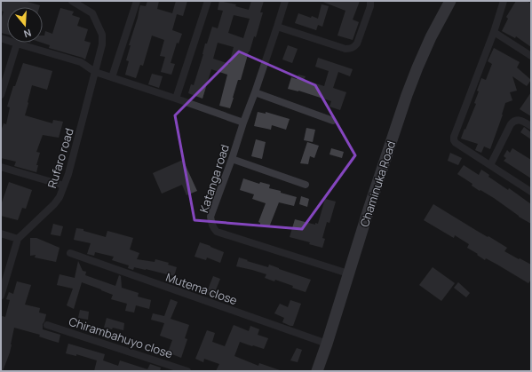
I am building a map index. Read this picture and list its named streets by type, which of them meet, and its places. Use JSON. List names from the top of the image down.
{
  "streets": {
    "main road": ["Chaminuka Road"],
    "street": [
      "Rufaro road",
      "Katanga road",
      "Mutema close",
      "Chirambahuyo close"
    ]
  },
  "crossings": [
    ["Katanga road", "Chaminuka Road"],
    ["Chaminuka Road", "Mutema close"]
  ],
  "north": "bottom"
}
